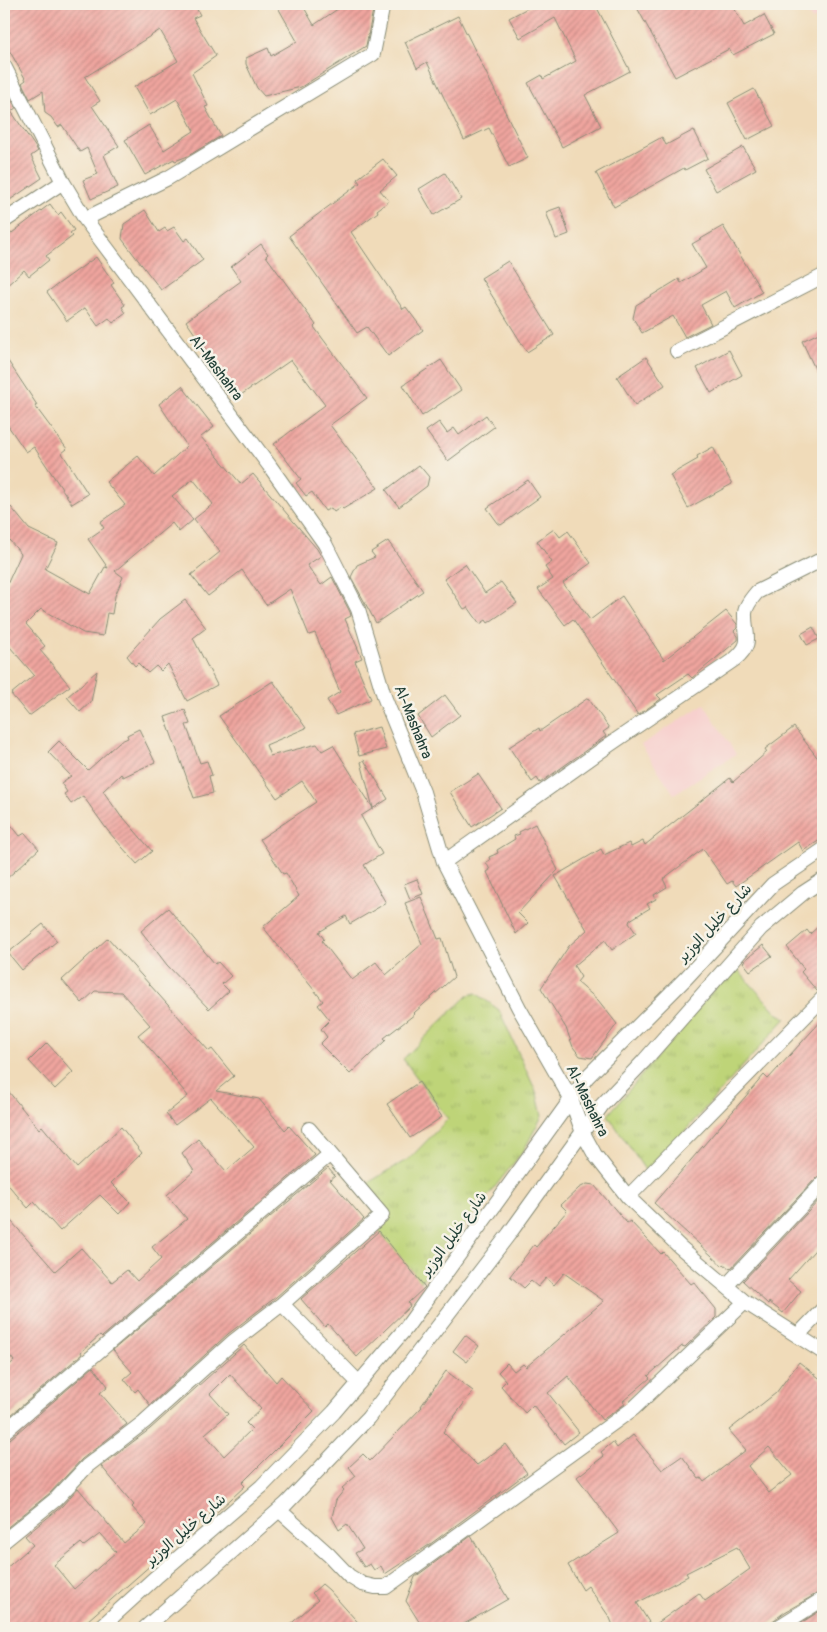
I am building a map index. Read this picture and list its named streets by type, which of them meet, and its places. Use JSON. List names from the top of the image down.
{
  "streets": {
    "street": ["Al-Mashahra", "شارع خليل الوزير"]
  },
  "crossings": [
    ["Al-Mashahra", "شارع خليل الوزير"]
  ]
}
